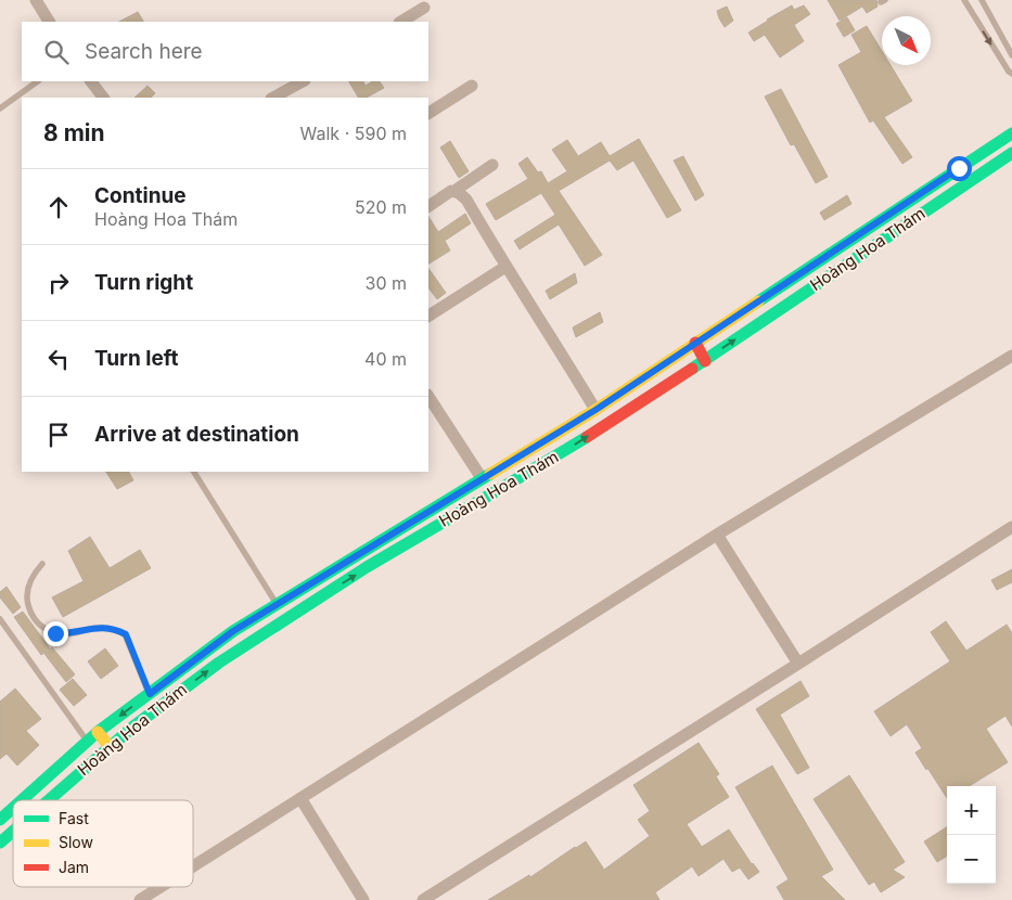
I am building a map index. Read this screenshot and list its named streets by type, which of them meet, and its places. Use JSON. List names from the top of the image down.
{
  "streets": {
    "main road": ["Hoàng Hoa Thám"]
  },
  "legend": ["Fast", "Slow", "Jam"],
  "north": "bottom right",
  "page": {
    "search": "Search here",
    "heading": ["8 min", "Walk · 590 m"],
    "list": [
      ["Continue", "Hoàng Hoa Thám", "520 m"],
      ["Turn right", "30 m"],
      ["Turn left", "40 m"],
      "Arrive at destination"
    ],
    "map_buttons": ["+", "−"]
  }
}
